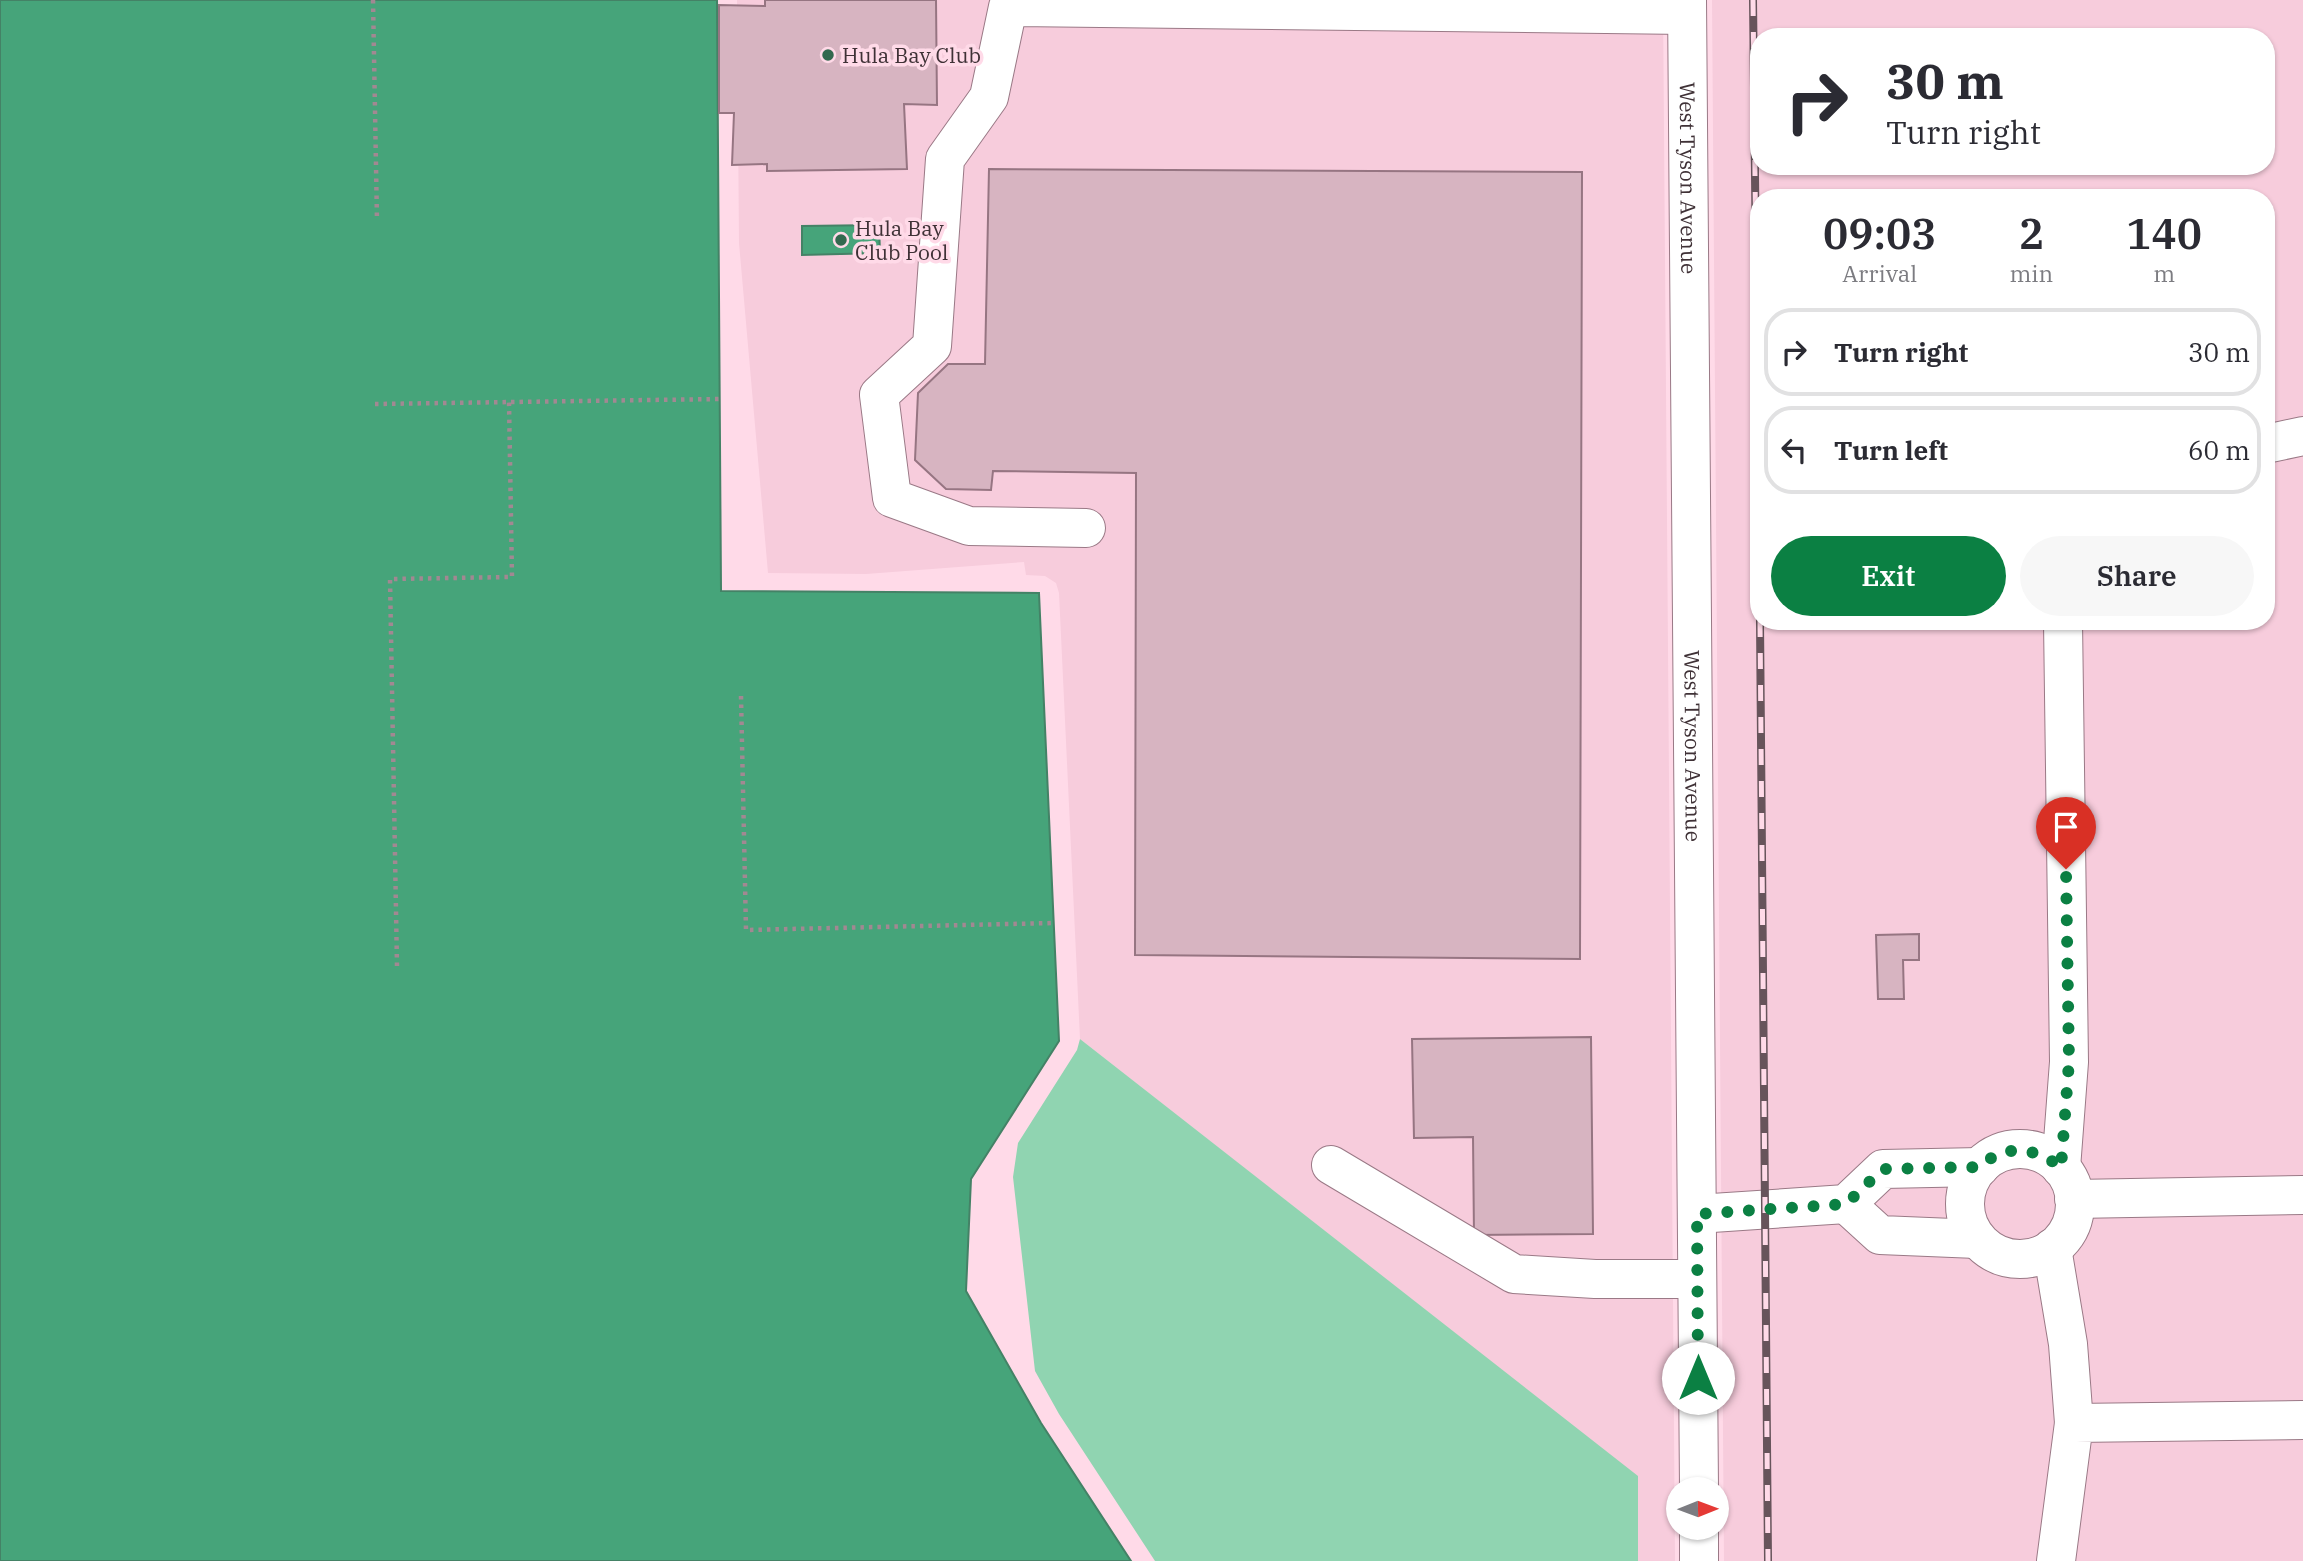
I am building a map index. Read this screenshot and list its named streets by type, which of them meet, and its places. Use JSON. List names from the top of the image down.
{
  "streets": {
    "street": ["West Tyson Avenue"]
  },
  "places": ["Hula Bay Club", "Hula Bay Club Pool"],
  "north": "right",
  "page": {
    "turn": ["30 m", "Turn right"],
    "eta": [
      "09:03",
      "Arrival",
      "2",
      "min",
      "140",
      "m"
    ],
    "list": [
      {
        "name": "Turn right",
        "value": "30 m"
      },
      {
        "name": "Turn left",
        "value": "60 m"
      }
    ],
    "buttons": ["Exit", "Share"]
  }
}
